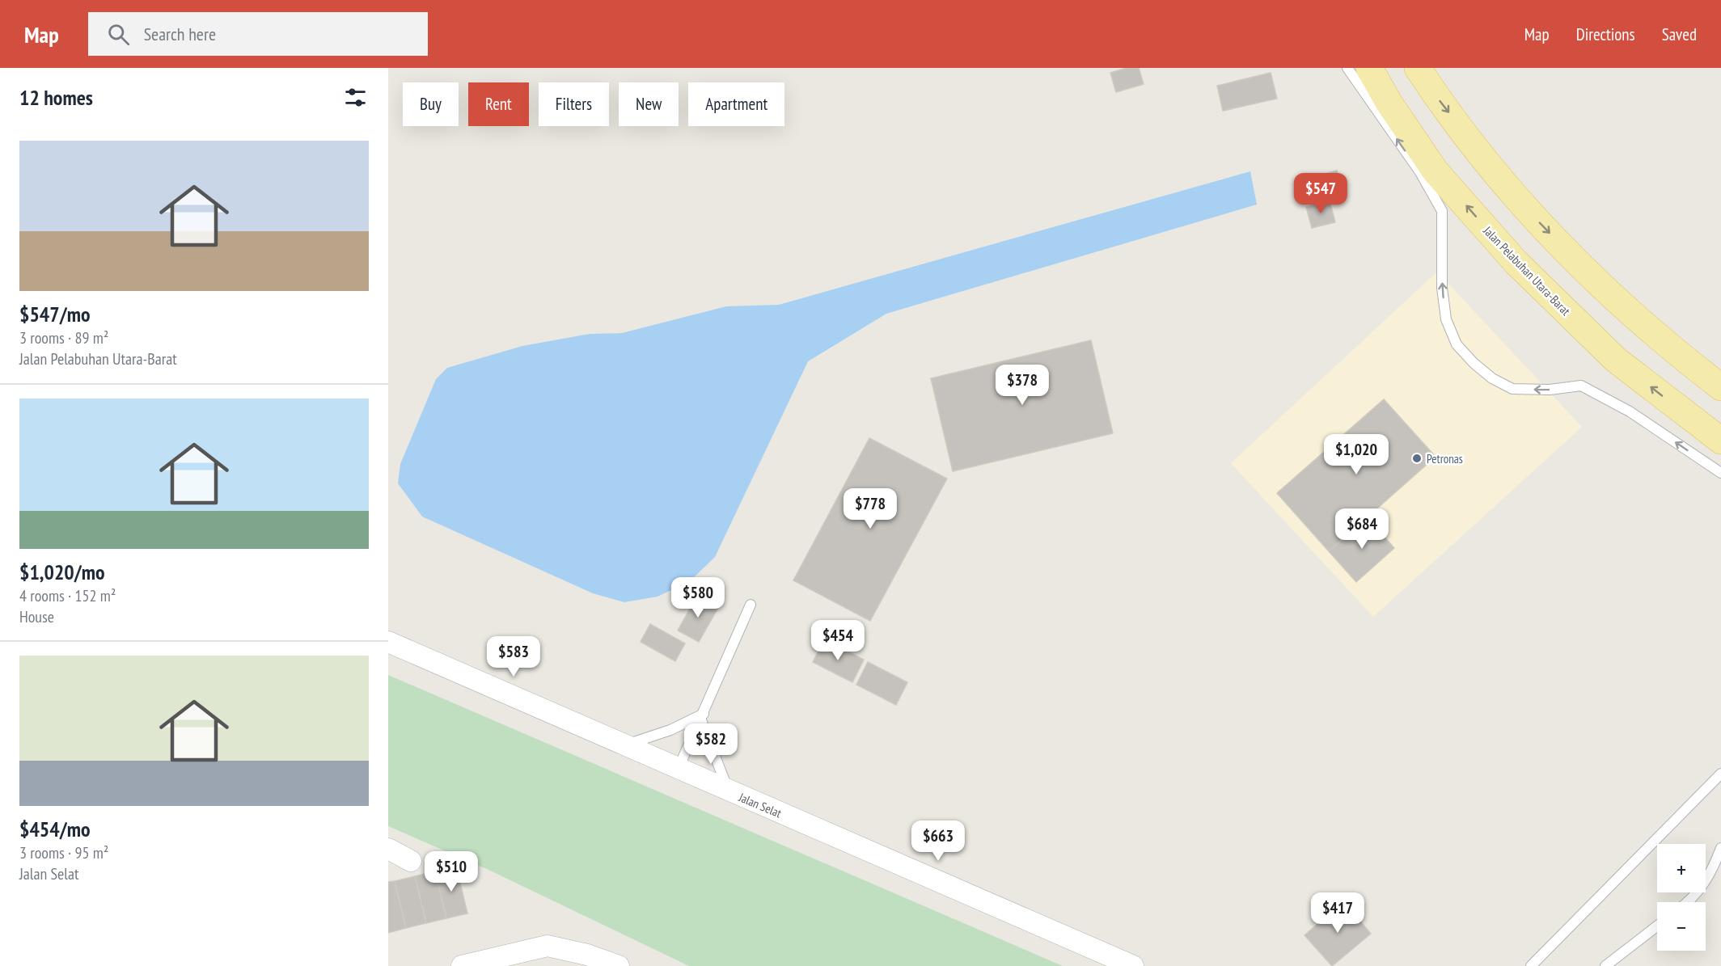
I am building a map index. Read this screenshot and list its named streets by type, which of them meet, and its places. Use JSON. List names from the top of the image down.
{
  "streets": {
    "main road": ["Jalan Pelabuhan Utara-Barat"],
    "street": ["Jalan Selat"]
  },
  "places": ["Petronas"],
  "page": {
    "header": "Map",
    "search": "Search here",
    "nav": ["Map", "Directions", "Saved"],
    "heading": "12 homes",
    "chip": [
      "Buy",
      "Rent",
      "Filters",
      "New",
      "Apartment"
    ],
    "list": [
      {
        "name": "$547/mo",
        "note": "3 rooms · 89 m² · Jalan Pelabuhan Utara-Barat"
      },
      {
        "name": "$1,020/mo",
        "note": "4 rooms · 152 m² · House"
      },
      {
        "name": "$454/mo",
        "note": "3 rooms · 95 m² · Jalan Selat"
      }
    ],
    "price": [
      "$547",
      "$378",
      "$1,020",
      "$778",
      "$684",
      "$580",
      "$454",
      "$583",
      "$582",
      "$663",
      "$510",
      "$417"
    ],
    "map_buttons": ["+", "−"]
  }
}
